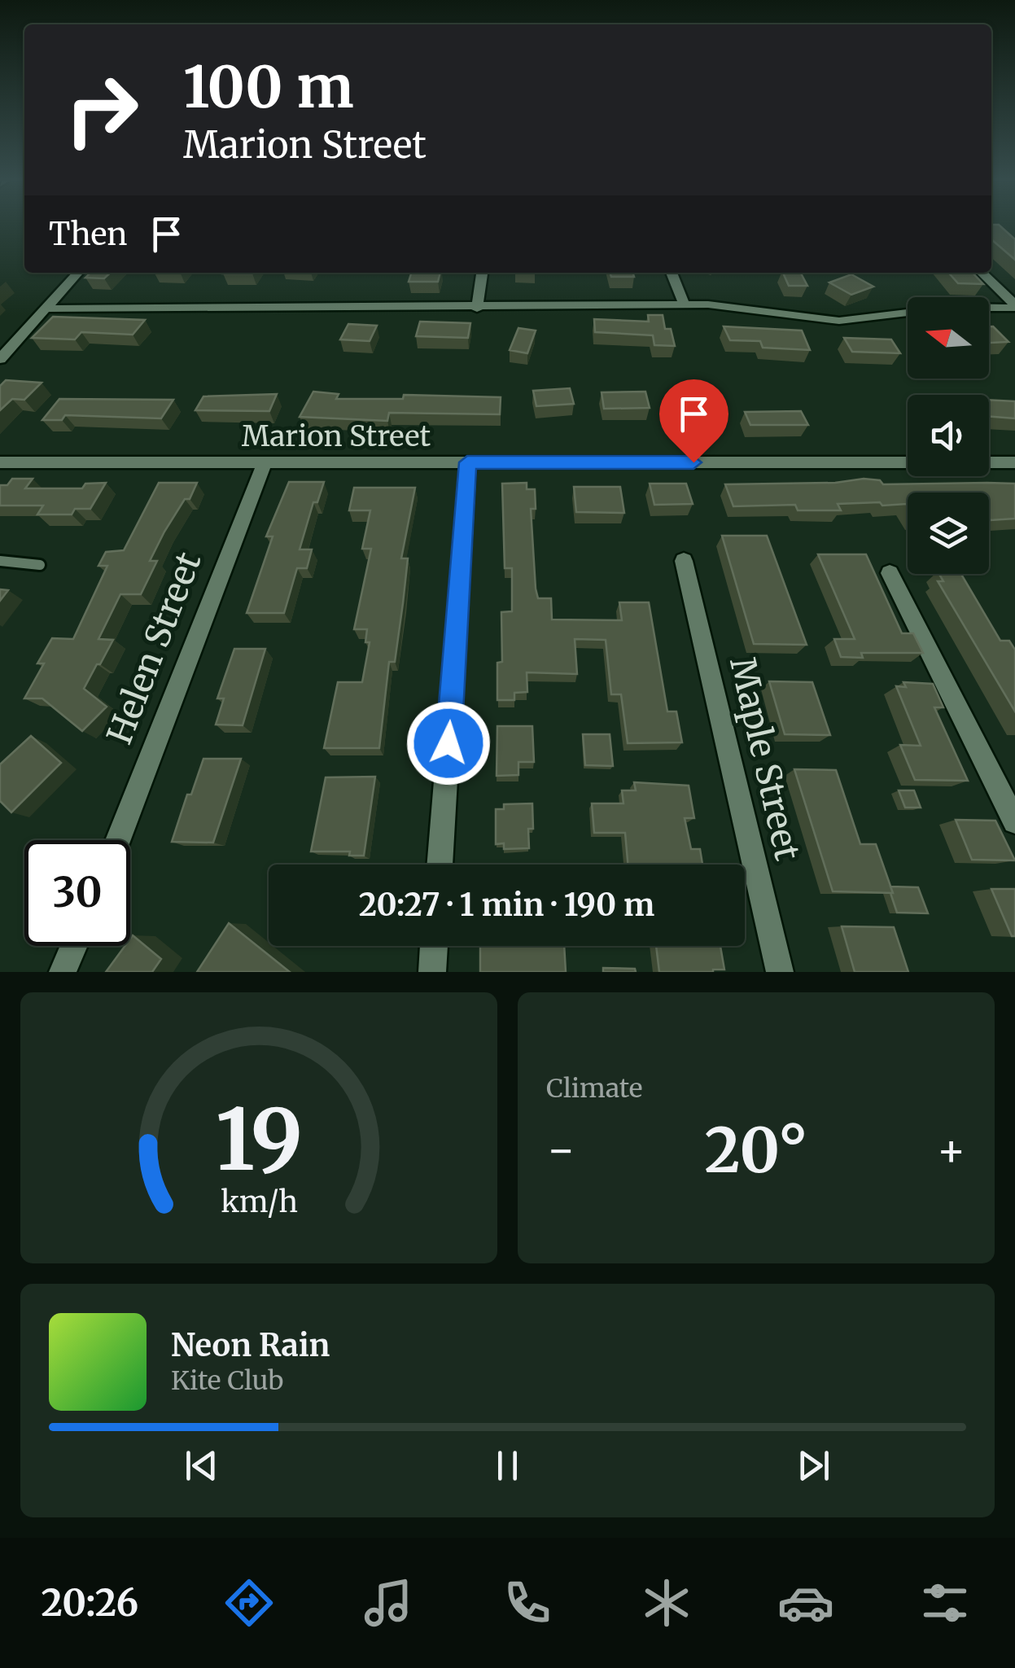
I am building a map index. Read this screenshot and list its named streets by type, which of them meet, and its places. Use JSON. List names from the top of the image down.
{
  "streets": {
    "street": ["Marion Street", "Helen Street", "Maple Street"]
  },
  "crossings": [
    ["Marion Street", "Helen Street"]
  ],
  "north": "left",
  "page": {
    "turn": ["100 m", "Marion Street"],
    "then": "Then",
    "limit": "30",
    "trip": "20:27 · 1 min · 190 m",
    "tile": "Climate",
    "heat": ["−", "20°", "+"],
    "song": ["Neon Rain", "Kite Club"],
    "tabs": "20:26",
    "gauge": ["19", "km/h"]
  }
}
